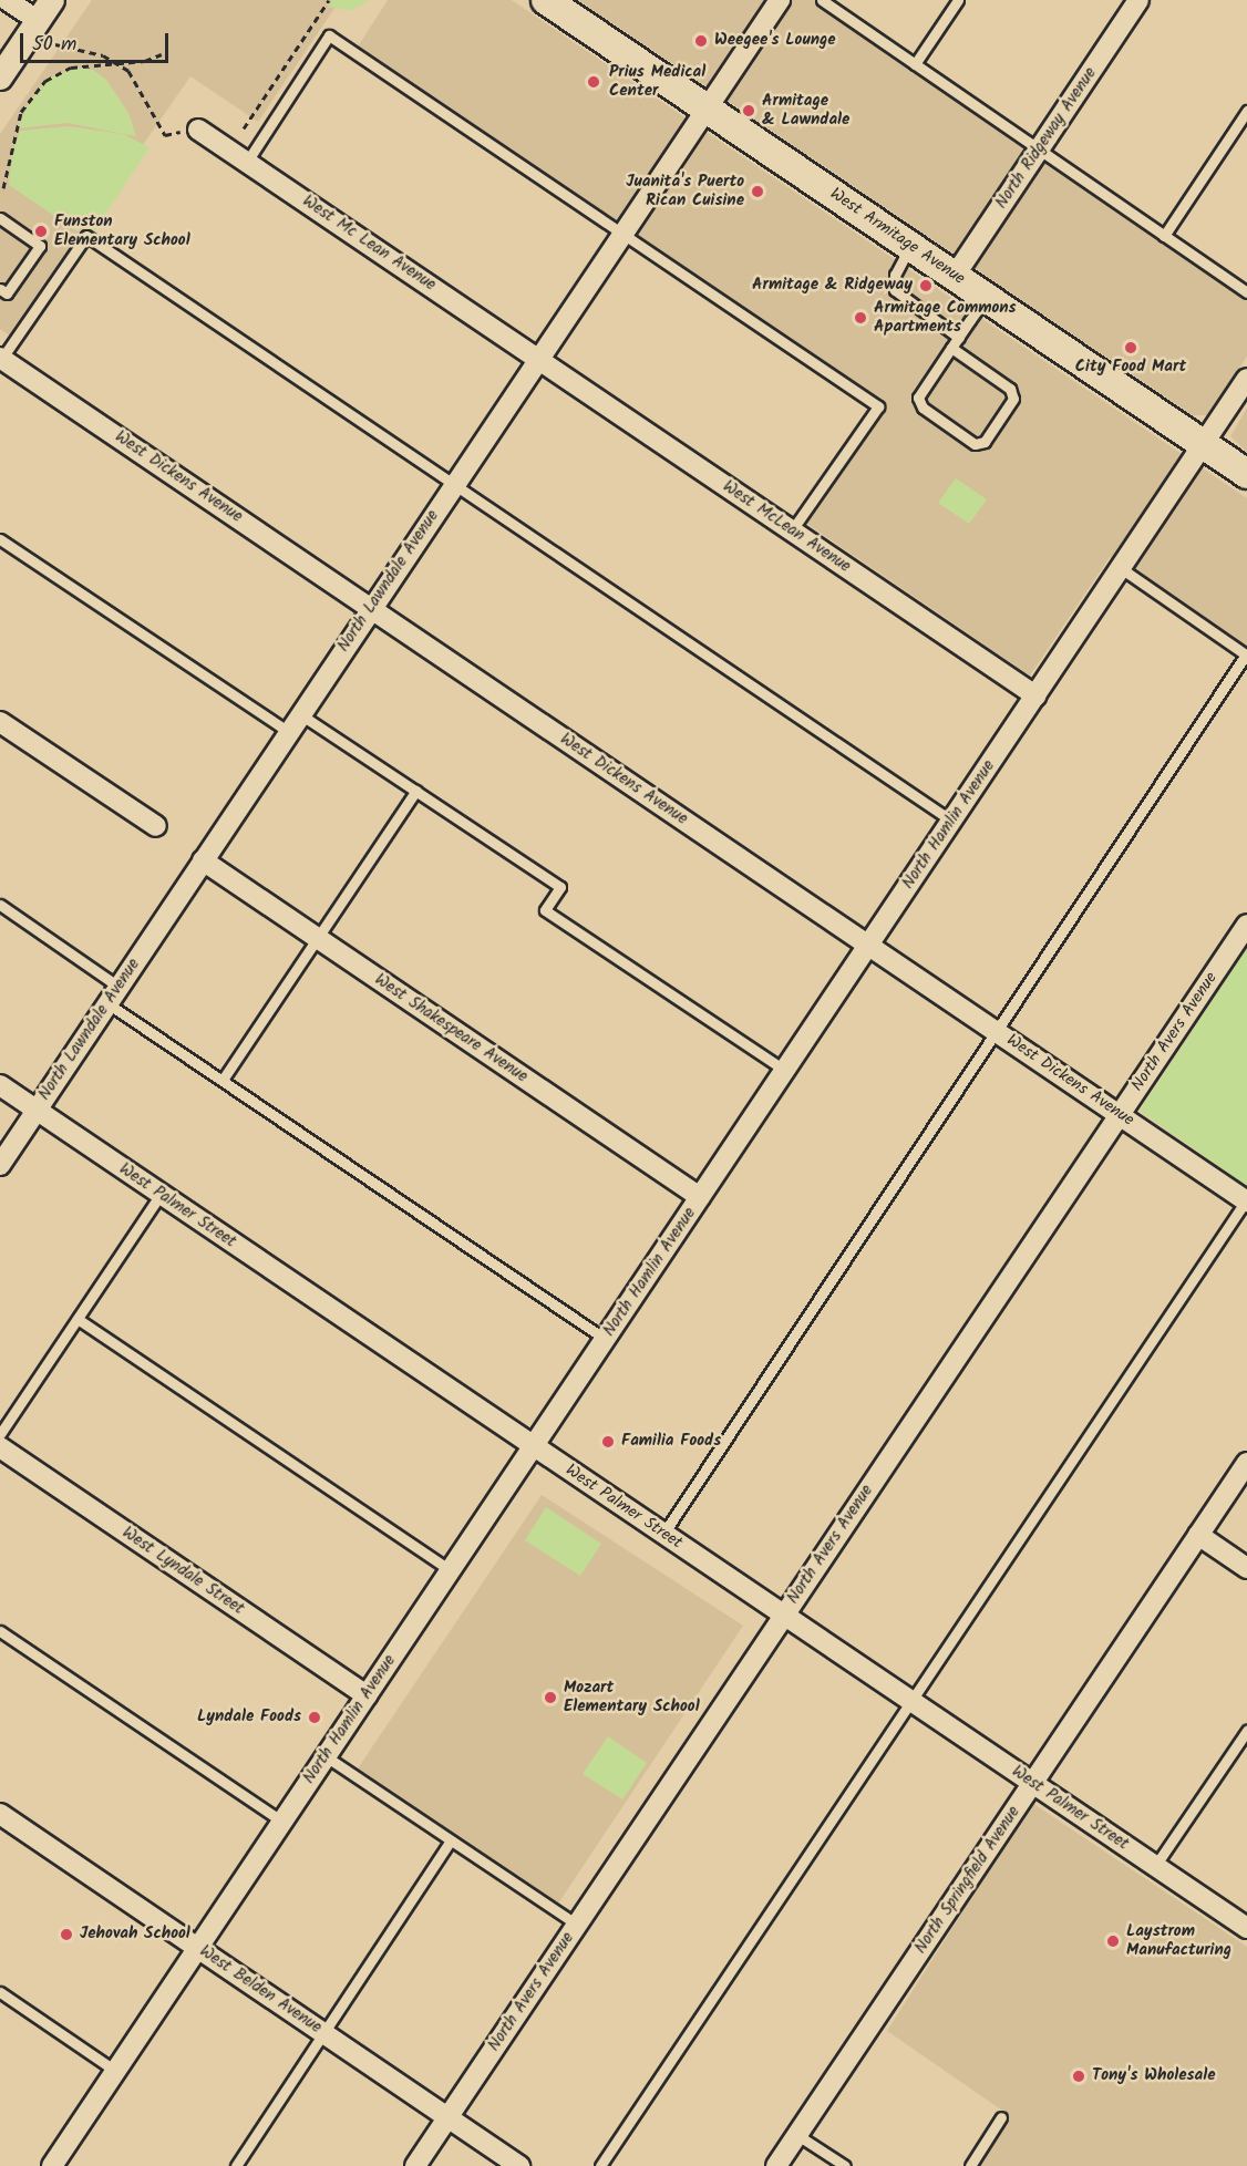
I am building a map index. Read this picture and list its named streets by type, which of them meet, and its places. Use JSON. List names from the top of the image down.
{
  "streets": {
    "main road": ["West Armitage Avenue"],
    "street": [
      "North Ridgeway Avenue",
      "West Mc Lean Avenue",
      "West Dickens Avenue",
      "West McLean Avenue",
      "North Lawndale Avenue",
      "North Hamlin Avenue",
      "West Shakespeare Avenue",
      "North Avers Avenue",
      "West Palmer Street",
      "West Lyndale Street",
      "North Springfield Avenue",
      "West Belden Avenue"
    ]
  },
  "crossings": [
    ["North Ridgeway Avenue", "West Armitage Avenue"],
    ["West Armitage Avenue", "North Lawndale Avenue"],
    ["West Armitage Avenue", "North Hamlin Avenue"],
    ["West Mc Lean Avenue", "West McLean Avenue"],
    ["West Mc Lean Avenue", "North Lawndale Avenue"],
    ["West Dickens Avenue", "North Lawndale Avenue"],
    ["West Dickens Avenue", "North Hamlin Avenue"],
    ["West Dickens Avenue", "North Avers Avenue"],
    ["West McLean Avenue", "North Lawndale Avenue"],
    ["West McLean Avenue", "North Hamlin Avenue"],
    ["North Lawndale Avenue", "West Shakespeare Avenue"],
    ["North Lawndale Avenue", "West Palmer Street"],
    ["North Hamlin Avenue", "West Shakespeare Avenue"],
    ["North Hamlin Avenue", "West Palmer Street"],
    ["North Hamlin Avenue", "West Lyndale Street"],
    ["North Hamlin Avenue", "West Belden Avenue"],
    ["North Avers Avenue", "West Palmer Street"],
    ["North Avers Avenue", "West Belden Avenue"],
    ["West Palmer Street", "North Springfield Avenue"]
  ],
  "places": [
    "Weegee's Lounge",
    "Prius Medical Center",
    "Armitage & Lawndale",
    "Juanita's Puerto Rican Cuisine",
    "Funston Elementary School",
    "Armitage & Ridgeway",
    "Armitage Commons Apartments",
    "City Food Mart",
    "Familia Foods",
    "Mozart Elementary School",
    "Lyndale Foods",
    "Jehovah School",
    "Laystrom Manufacturing",
    "Tony's Wholesale"
  ],
  "scale_bar": "50 m"
}
